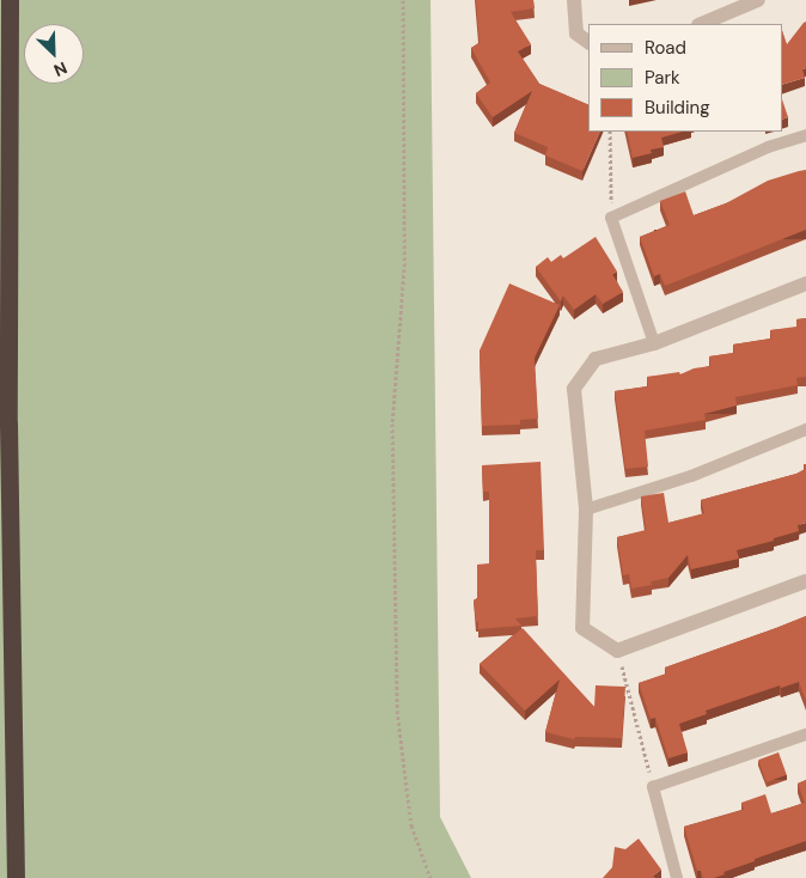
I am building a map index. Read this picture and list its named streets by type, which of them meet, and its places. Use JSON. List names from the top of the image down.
{
  "legend": ["Road", "Park", "Building"],
  "north": "bottom right"
}
